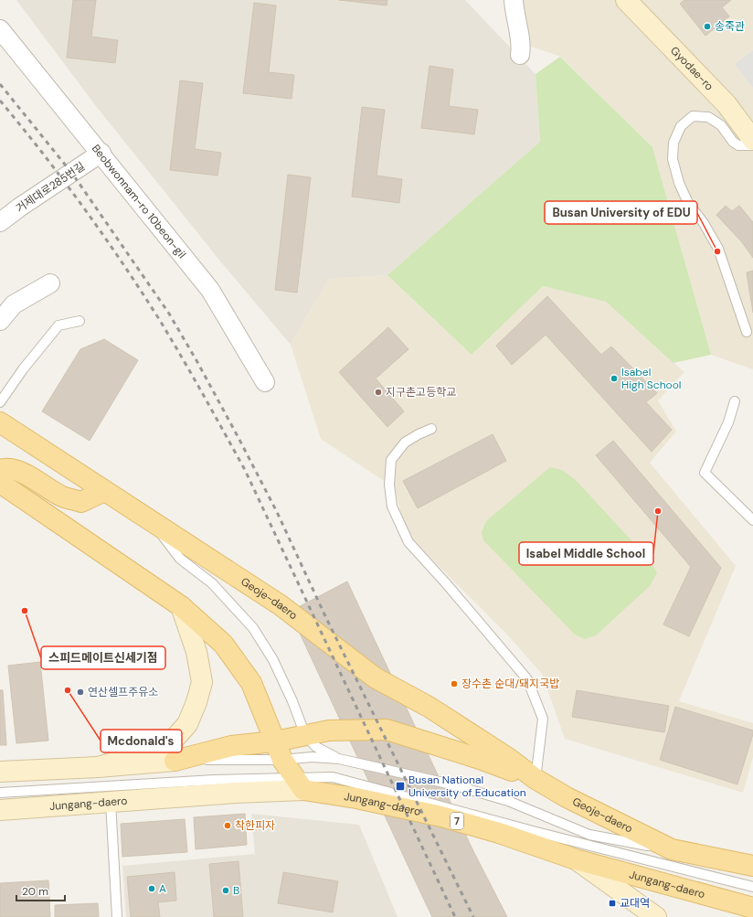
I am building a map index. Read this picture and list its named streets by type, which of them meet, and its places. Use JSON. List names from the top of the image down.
{
  "streets": {
    "main road": [
      "Gyodae-ro",
      "Geoje-daero",
      "Jungang-daero",
      "7"
    ],
    "street": ["거제대로285번길", "Beobwonnam-ro 10beon-gil"]
  },
  "crossings": [
    ["거제대로285번길", "Beobwonnam-ro 10beon-gil"]
  ],
  "places": {
    "other": [
      "송죽관",
      "Busan University of EDU",
      "Isabel High School",
      "지구촌고등학교",
      "Isabel Middle School",
      "스피드메이트신세기점",
      "장수촌 순대/돼지국밥",
      "Mcdonald's",
      "연산셀프주유소",
      "착한피자",
      "A",
      "B"
    ],
    "transit": ["Busan National University of Education", "교대역"]
  },
  "scale_bar": "20 m"
}
